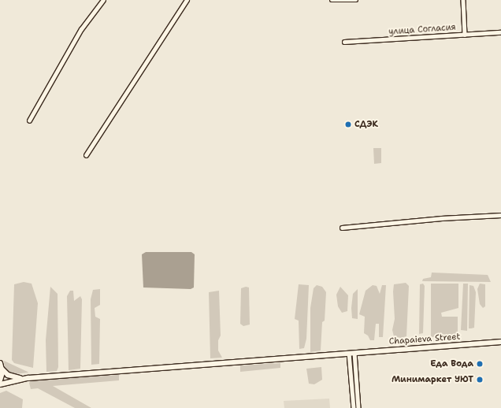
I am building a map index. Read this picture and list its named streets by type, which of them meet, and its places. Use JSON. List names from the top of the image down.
{
  "streets": {
    "main road": ["Chapaieva Street"],
    "street": ["улица Согласия"]
  },
  "places": ["СДЭК", "Еда Вода", "Минимаркет УЮТ"]
}
